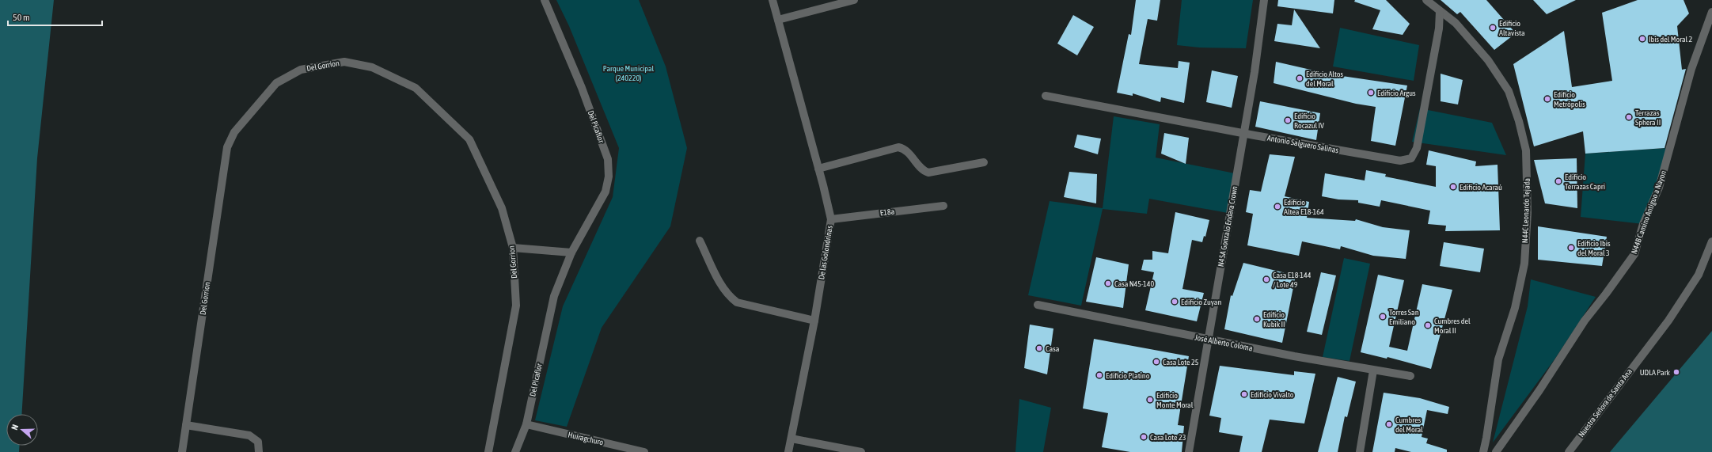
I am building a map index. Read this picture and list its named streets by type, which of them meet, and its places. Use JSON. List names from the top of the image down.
{
  "streets": {
    "street": [
      "Del Gorrion",
      "Del Picaflor",
      "Antonio Salguero Salinas",
      "N44C Leonardo Tejada",
      "E18a",
      "N44B Camino Antiguo a Nayon",
      "N45A Gonzalo Endara Crown",
      "De las Golondrinas",
      "José Alberto Coloma",
      "Nuestra Señora de Santa Ana",
      "Huiragchuro"
    ]
  },
  "crossings": [
    ["Del Picaflor", "Huiragchuro"],
    ["Antonio Salguero Salinas", "N44C Leonardo Tejada"],
    ["Antonio Salguero Salinas", "N45A Gonzalo Endara Crown"],
    ["E18a", "De las Golondrinas"],
    ["N45A Gonzalo Endara Crown", "José Alberto Coloma"]
  ],
  "parks": ["Parque Municipal (240220)"],
  "places": [
    "Edificio Altavista",
    "Ibis del Moral 2",
    "Edificio Altos del Moral",
    "Edificio Argus",
    "Edificio Metrópolis",
    "Terrazas Sphera II",
    "Edificio Rocazul IV",
    "Edificio Terrazas Capri",
    "Edificio Acaraú",
    "Edificio Altea E18-164",
    "Edificio Ibis del Moral 3",
    "Casa E18-144 / Lote 49",
    "Casa N45-140",
    "Edificio Zuyan",
    "Torres San Emiliano",
    "Edificio Kubik II",
    "Cumbres del Moral II",
    "Casa",
    "Casa Lote 25",
    "UDLA Park",
    "Edificio Platino",
    "Edificio Vivalto",
    "Edificio Monte Moral",
    "Cumbres del Moral",
    "Casa Lote 23"
  ],
  "scale_bar": "50 m",
  "north": "left"
}
